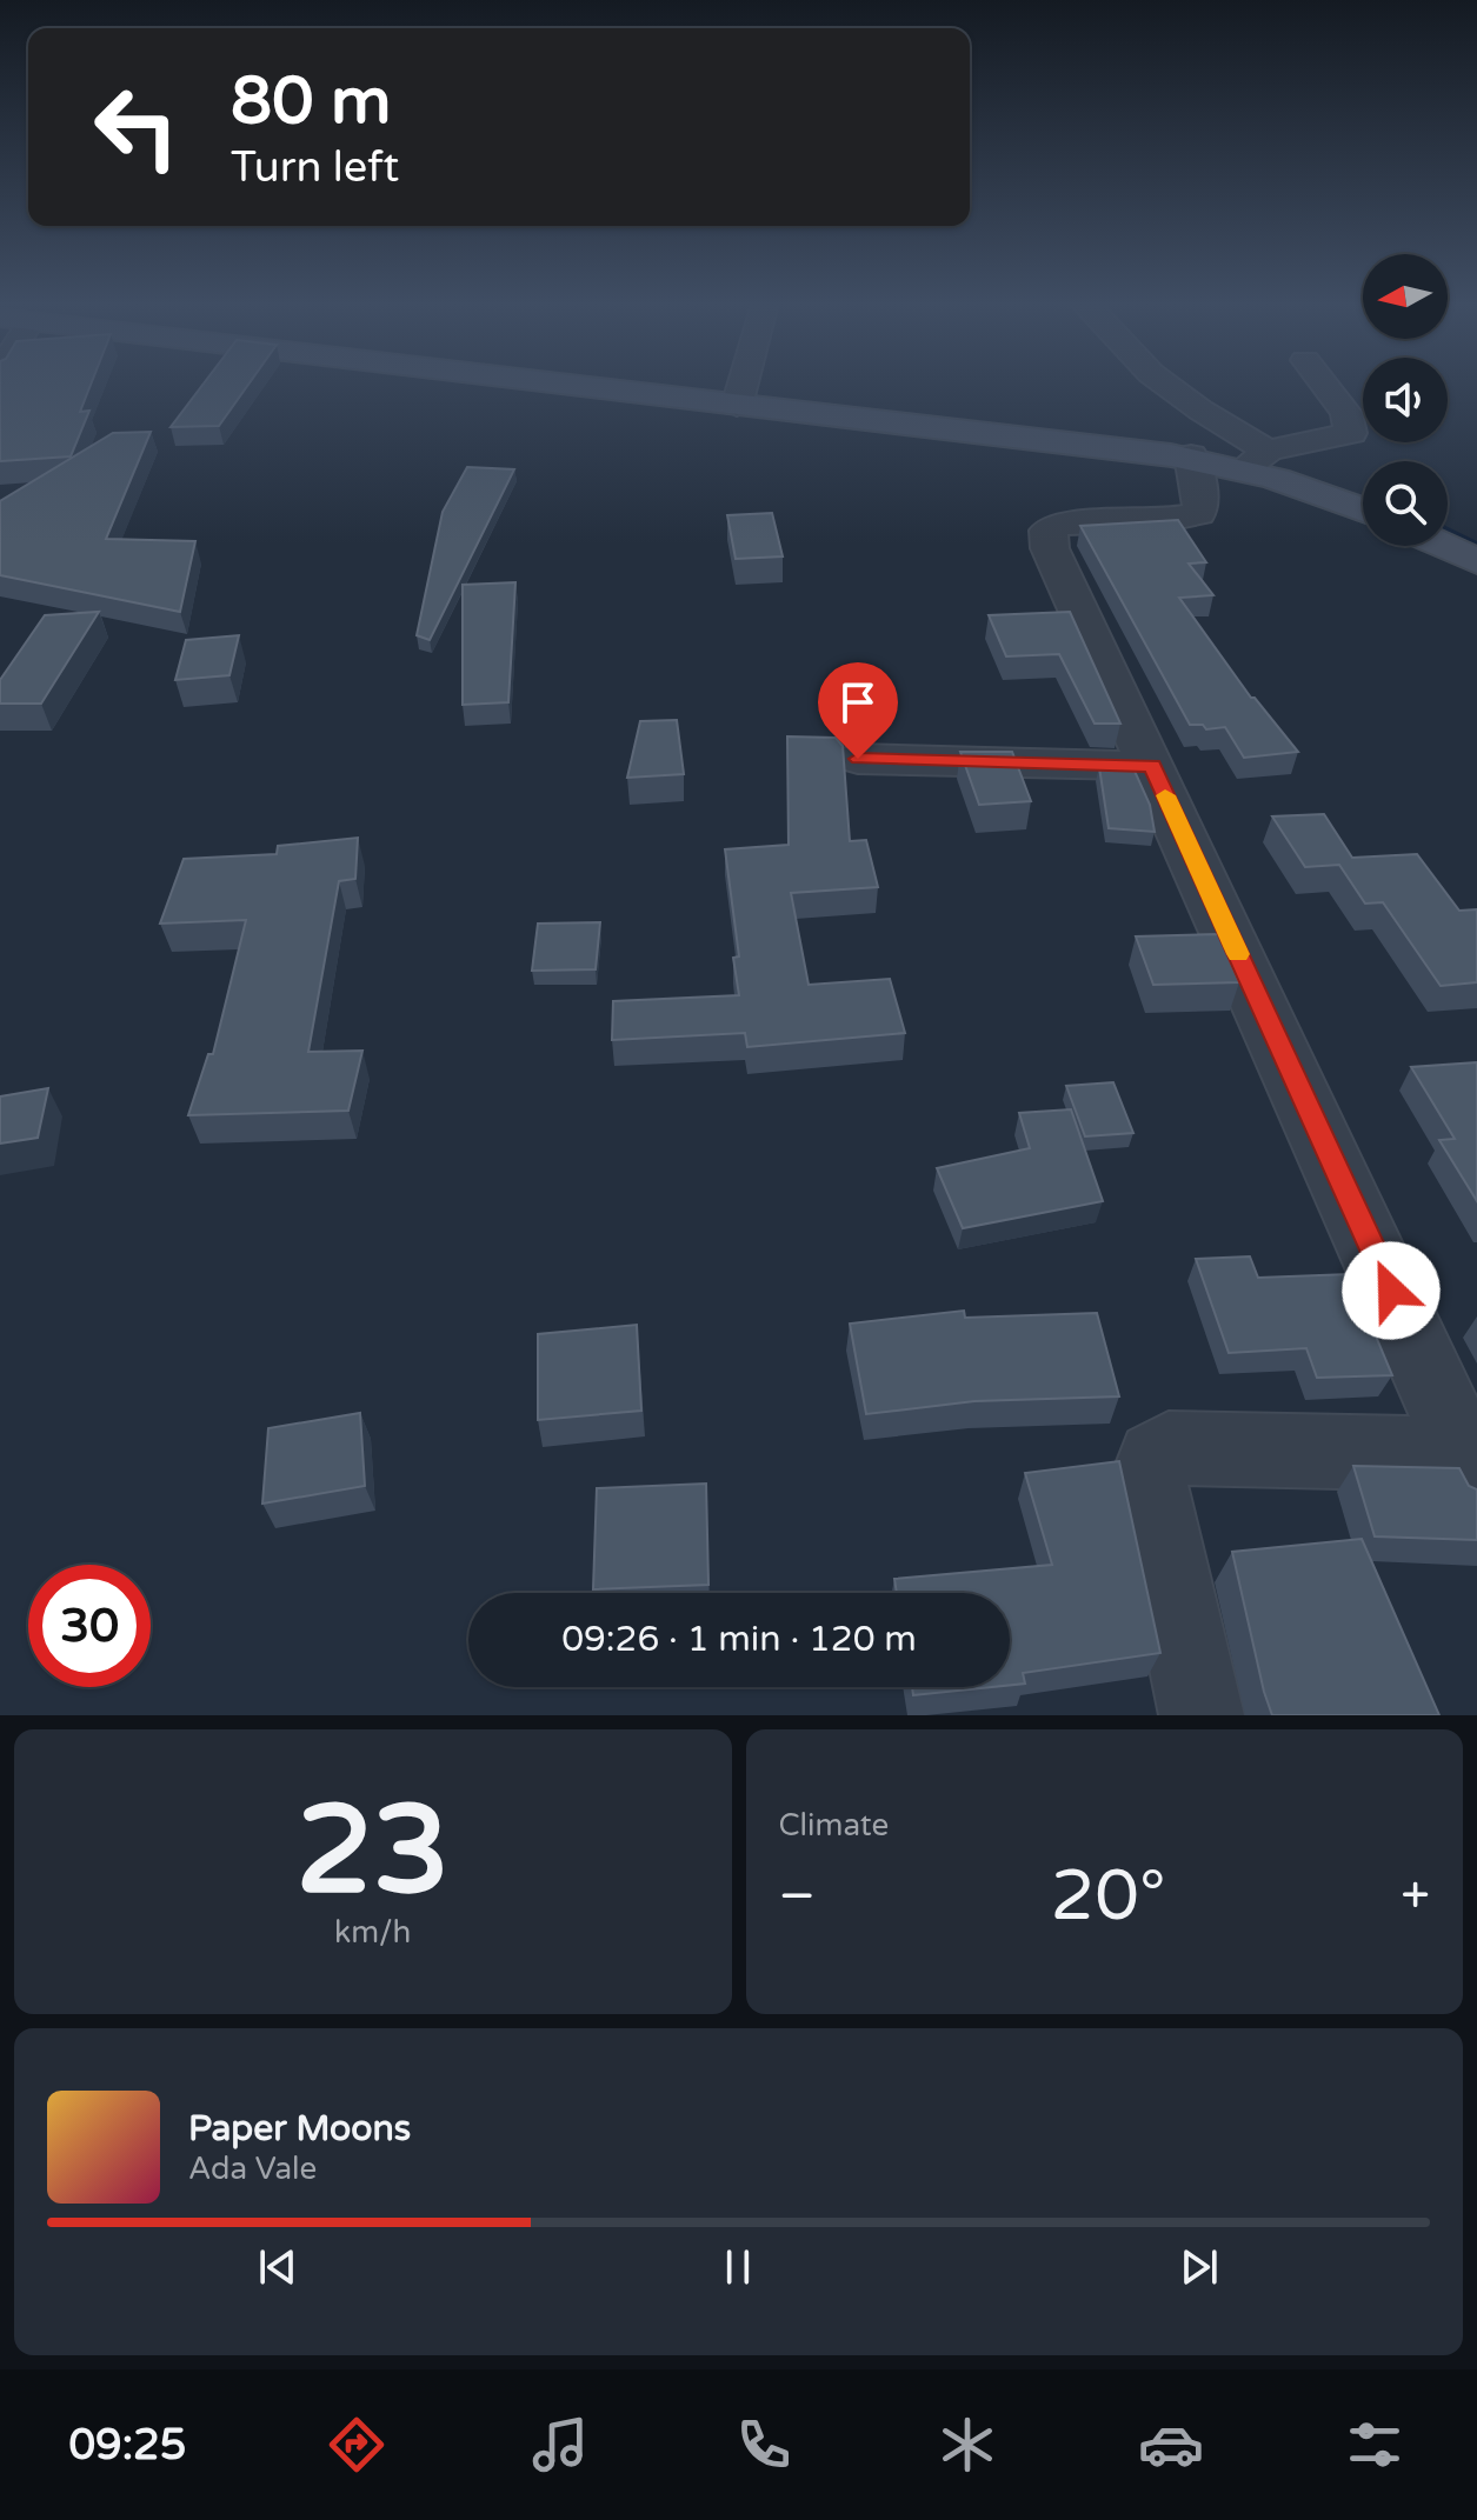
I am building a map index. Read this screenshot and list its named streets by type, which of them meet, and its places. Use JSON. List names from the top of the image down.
{
  "north": "left",
  "page": {
    "turn": ["80 m", "Turn left"],
    "limit": "30",
    "trip": "09:26 · 1 min · 120 m",
    "tile": [
      ["23", "km/h"],
      "Climate"
    ],
    "heat": ["−", "20°", "+"],
    "song": ["Paper Moons", "Ada Vale"],
    "tabs": "09:25"
  }
}
